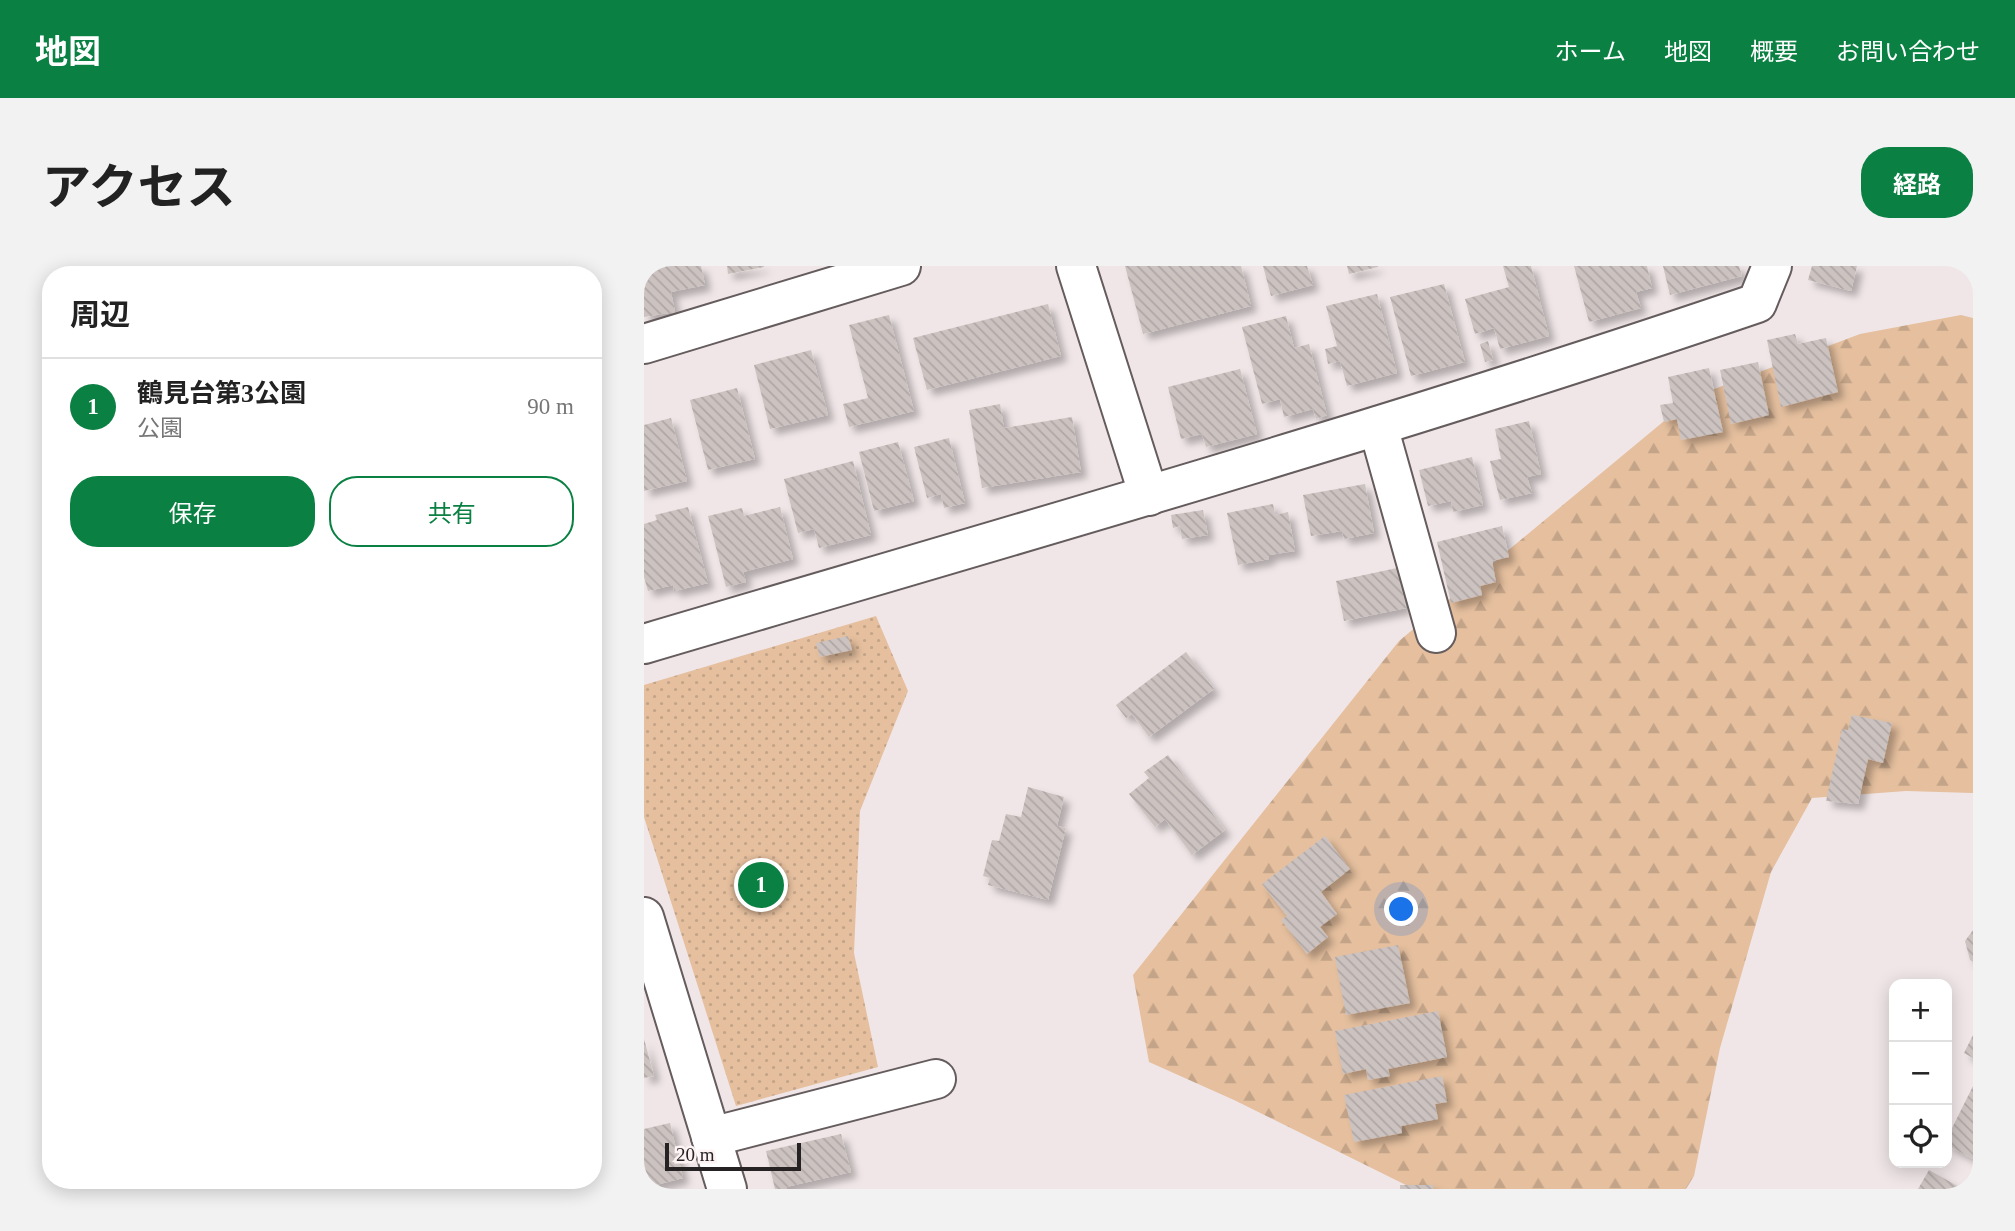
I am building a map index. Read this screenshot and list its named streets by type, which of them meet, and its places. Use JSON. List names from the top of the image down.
{
  "scale_bar": "20 m",
  "page": {
    "header": "地図",
    "nav": [
      "ホーム",
      "地図",
      "概要",
      "お問い合わせ"
    ],
    "title": "アクセス",
    "buttons": [
      "経路",
      ["保存", "共有"]
    ],
    "heading": "周辺",
    "list": [
      {
        "mark": "1",
        "name": "鶴見台第3公園",
        "note": "公園",
        "value": "90 m"
      }
    ],
    "pins": "1",
    "map_buttons": ["+", "−"],
    "scale": "20 m"
  }
}
